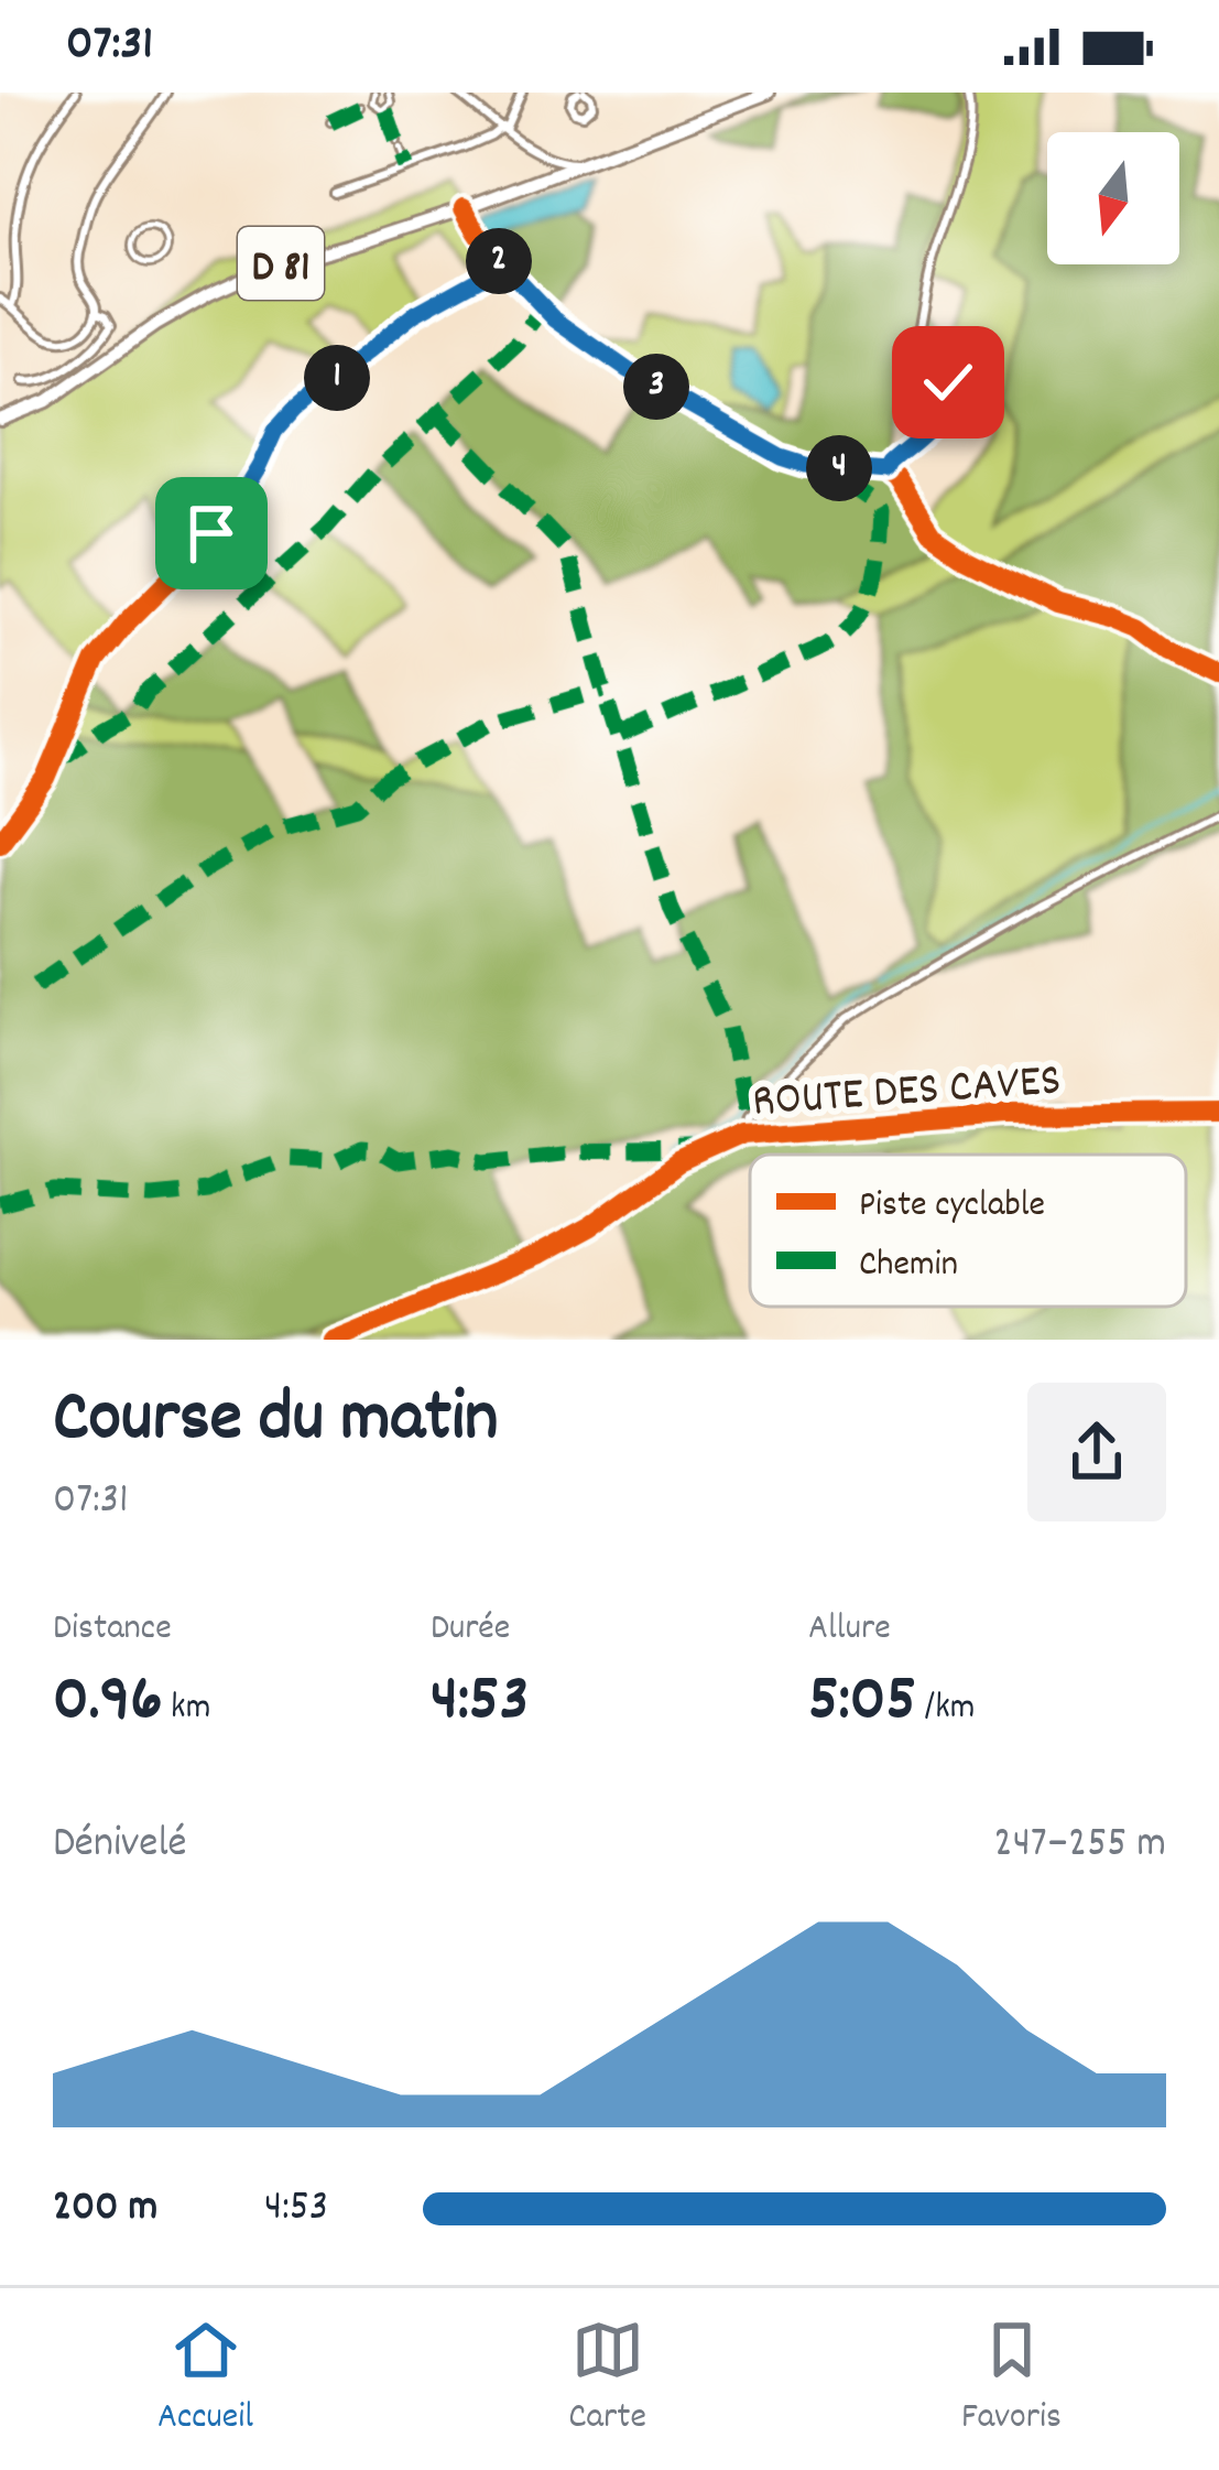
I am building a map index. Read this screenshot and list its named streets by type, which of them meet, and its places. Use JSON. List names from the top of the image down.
{
  "streets": {
    "main road": ["D 81"],
    "street": ["ROUTE DES CAVES"]
  },
  "legend": ["Piste cyclable", "Chemin"],
  "north": "bottom",
  "page": {
    "status": "07:31",
    "pins": [
      "2",
      "1",
      "3",
      "4"
    ],
    "heading": ["Course du matin", "07:31"],
    "stats": [
      ["Distance", "0.96 km"],
      ["Durée", "4:53"],
      ["Allure", "5:05 /km"]
    ],
    "chart": ["Dénivelé", "247–255 m"],
    "list": [
      {
        "name": "200 m",
        "note": "4:53"
      }
    ],
    "tabs": ["Accueil", "Carte", "Favoris"]
  }
}
